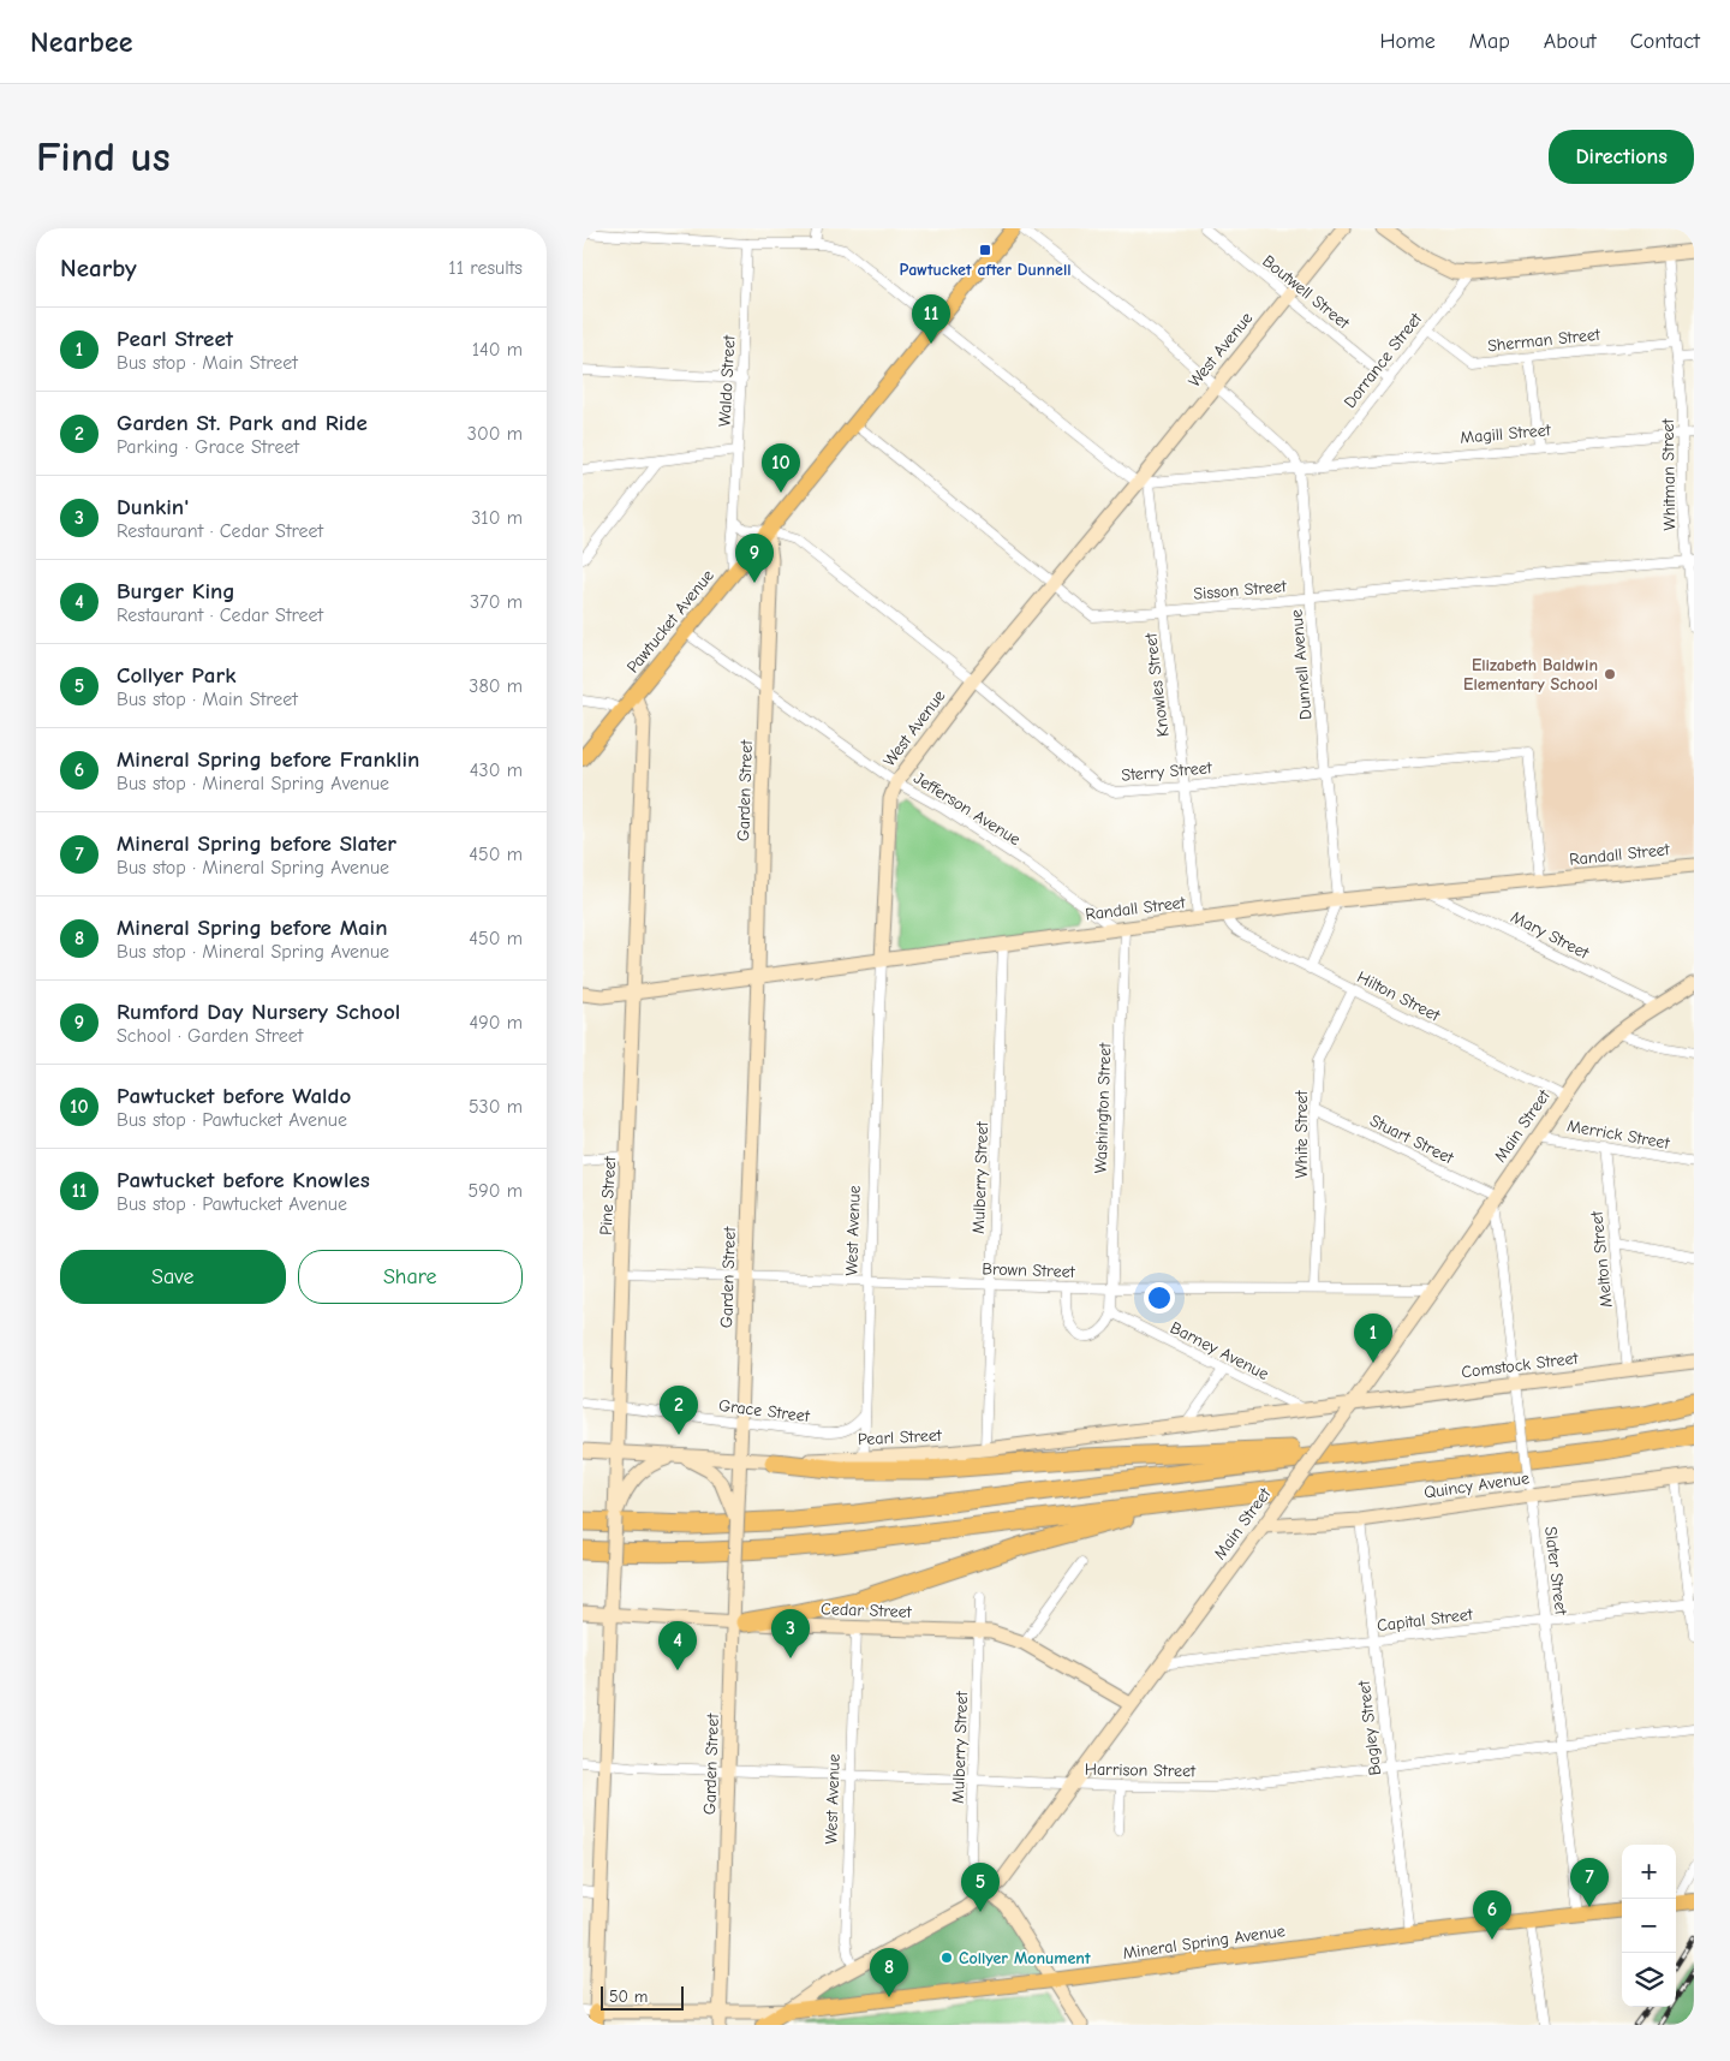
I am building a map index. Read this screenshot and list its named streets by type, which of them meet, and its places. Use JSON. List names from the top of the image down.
{
  "streets": {
    "main road": [
      "West Avenue",
      "Pawtucket Avenue",
      "Garden Street",
      "Randall Street",
      "Main Street",
      "Pine Street",
      "Comstock Street",
      "Pearl Street",
      "Quincy Avenue",
      "Cedar Street",
      "Mineral Spring Avenue"
    ],
    "street": [
      "Boutwell Street",
      "Sherman Street",
      "Dorrance Street",
      "Waldo Street",
      "Magill Street",
      "Whitman Street",
      "Sisson Street",
      "Dunnell Avenue",
      "Knowles Street",
      "Sterry Street",
      "Jefferson Avenue",
      "Mary Street",
      "Hilton Street",
      "Washington Street",
      "White Street",
      "Merrick Street",
      "Stuart Street",
      "Mulberry Street",
      "Melton Street",
      "Brown Street",
      "Barney Avenue",
      "Grace Street",
      "Slater Street",
      "Capital Street",
      "Bagley Street",
      "Harrison Street"
    ]
  },
  "crossings": [
    ["Boutwell Street", "West Avenue"],
    ["Boutwell Street", "Dorrance Street"],
    ["Sherman Street", "Dorrance Street"],
    ["Sherman Street", "Whitman Street"],
    ["West Avenue", "Sisson Street"],
    ["West Avenue", "Knowles Street"],
    ["West Avenue", "Sterry Street"],
    ["West Avenue", "Jefferson Avenue"],
    ["West Avenue", "Randall Street"],
    ["West Avenue", "Main Street"],
    ["West Avenue", "Brown Street"],
    ["West Avenue", "Grace Street"],
    ["West Avenue", "Pearl Street"],
    ["West Avenue", "Cedar Street"],
    ["West Avenue", "Harrison Street"],
    ["Dorrance Street", "Magill Street"],
    ["Waldo Street", "Pawtucket Avenue"],
    ["Magill Street", "Whitman Street"],
    ["Magill Street", "Dunnell Avenue"],
    ["Whitman Street", "Sisson Street"],
    ["Sisson Street", "Pawtucket Avenue"],
    ["Sisson Street", "Dunnell Avenue"],
    ["Sisson Street", "Knowles Street"],
    ["Pawtucket Avenue", "Sterry Street"],
    ["Pawtucket Avenue", "Garden Street"],
    ["Pawtucket Avenue", "Jefferson Avenue"],
    ["Pawtucket Avenue", "Pine Street"],
    ["Dunnell Avenue", "Sterry Street"],
    ["Dunnell Avenue", "Randall Street"],
    ["Dunnell Avenue", "Hilton Street"],
    ["Knowles Street", "Sterry Street"],
    ["Knowles Street", "Randall Street"],
    ["Sterry Street", "Garden Street"],
    ["Sterry Street", "Randall Street"],
    ["Garden Street", "Jefferson Avenue"],
    ["Garden Street", "Randall Street"],
    ["Garden Street", "Brown Street"],
    ["Garden Street", "Grace Street"],
    ["Garden Street", "Pearl Street"],
    ["Garden Street", "Cedar Street"],
    ["Garden Street", "Harrison Street"],
    ["Jefferson Avenue", "Randall Street"],
    ["Jefferson Avenue", "Washington Street"],
    ["Randall Street", "Mary Street"],
    ["Randall Street", "Hilton Street"],
    ["Randall Street", "Washington Street"],
    ["Randall Street", "Mulberry Street"],
    ["Randall Street", "Pine Street"],
    ["Mary Street", "Main Street"],
    ["Hilton Street", "Main Street"],
    ["Hilton Street", "White Street"],
    ["Washington Street", "Brown Street"],
    ["Washington Street", "Barney Avenue"],
    ["Main Street", "Merrick Street"],
    ["Main Street", "Stuart Street"],
    ["Main Street", "Mulberry Street"],
    ["Main Street", "Brown Street"],
    ["Main Street", "Comstock Street"],
    ["Main Street", "Pearl Street"],
    ["Main Street", "Quincy Avenue"],
    ["Main Street", "Slater Street"],
    ["Main Street", "Cedar Street"],
    ["Main Street", "Capital Street"],
    ["Main Street", "Harrison Street"],
    ["Main Street", "Mineral Spring Avenue"],
    ["White Street", "Stuart Street"],
    ["White Street", "Brown Street"],
    ["Merrick Street", "Melton Street"],
    ["Stuart Street", "Slater Street"],
    ["Mulberry Street", "Brown Street"],
    ["Mulberry Street", "Pearl Street"],
    ["Mulberry Street", "Cedar Street"],
    ["Mulberry Street", "Harrison Street"],
    ["Pine Street", "Brown Street"],
    ["Pine Street", "Grace Street"],
    ["Pine Street", "Pearl Street"],
    ["Pine Street", "Cedar Street"],
    ["Pine Street", "Harrison Street"],
    ["Melton Street", "Comstock Street"],
    ["Brown Street", "Barney Avenue"],
    ["Barney Avenue", "Pearl Street"],
    ["Comstock Street", "Pearl Street"],
    ["Comstock Street", "Slater Street"],
    ["Quincy Avenue", "Slater Street"],
    ["Quincy Avenue", "Bagley Street"],
    ["Slater Street", "Capital Street"],
    ["Slater Street", "Harrison Street"],
    ["Slater Street", "Mineral Spring Avenue"],
    ["Capital Street", "Bagley Street"],
    ["Bagley Street", "Harrison Street"],
    ["Bagley Street", "Mineral Spring Avenue"]
  ],
  "places": {
    "transit": ["Pawtucket after Dunnell"],
    "other": ["Elizabeth Baldwin Elementary School", "Collyer Monument"]
  },
  "scale_bar": "50 m",
  "page": {
    "header": "Nearbee",
    "nav": [
      "Home",
      "Map",
      "About",
      "Contact"
    ],
    "buttons": [
      "Directions",
      ["Save", "Share"]
    ],
    "title": "Find us",
    "heading": ["Nearby", "11 results"],
    "pins": [
      "11",
      "10",
      "9",
      "1",
      "2",
      "3",
      "4",
      "7",
      "5",
      "6",
      "8"
    ],
    "list": [
      {
        "mark": "1",
        "name": "Pearl Street",
        "note": "Bus stop · Main Street",
        "value": "140 m"
      },
      {
        "mark": "2",
        "name": "Garden St. Park and Ride",
        "note": "Parking · Grace Street",
        "value": "300 m"
      },
      {
        "mark": "3",
        "name": "Dunkin'",
        "note": "Restaurant · Cedar Street",
        "value": "310 m"
      },
      {
        "mark": "4",
        "name": "Burger King",
        "note": "Restaurant · Cedar Street",
        "value": "370 m"
      },
      {
        "mark": "5",
        "name": "Collyer Park",
        "note": "Bus stop · Main Street",
        "value": "380 m"
      },
      {
        "mark": "6",
        "name": "Mineral Spring before Franklin",
        "note": "Bus stop · Mineral Spring Avenue",
        "value": "430 m"
      },
      {
        "mark": "7",
        "name": "Mineral Spring before Slater",
        "note": "Bus stop · Mineral Spring Avenue",
        "value": "450 m"
      },
      {
        "mark": "8",
        "name": "Mineral Spring before Main",
        "note": "Bus stop · Mineral Spring Avenue",
        "value": "450 m"
      },
      {
        "mark": "9",
        "name": "Rumford Day Nursery School",
        "note": "School · Garden Street",
        "value": "490 m"
      },
      {
        "mark": "10",
        "name": "Pawtucket before Waldo",
        "note": "Bus stop · Pawtucket Avenue",
        "value": "530 m"
      },
      {
        "mark": "11",
        "name": "Pawtucket before Knowles",
        "note": "Bus stop · Pawtucket Avenue",
        "value": "590 m"
      }
    ],
    "map_buttons": ["+", "−"],
    "scale": "50 m"
  }
}
